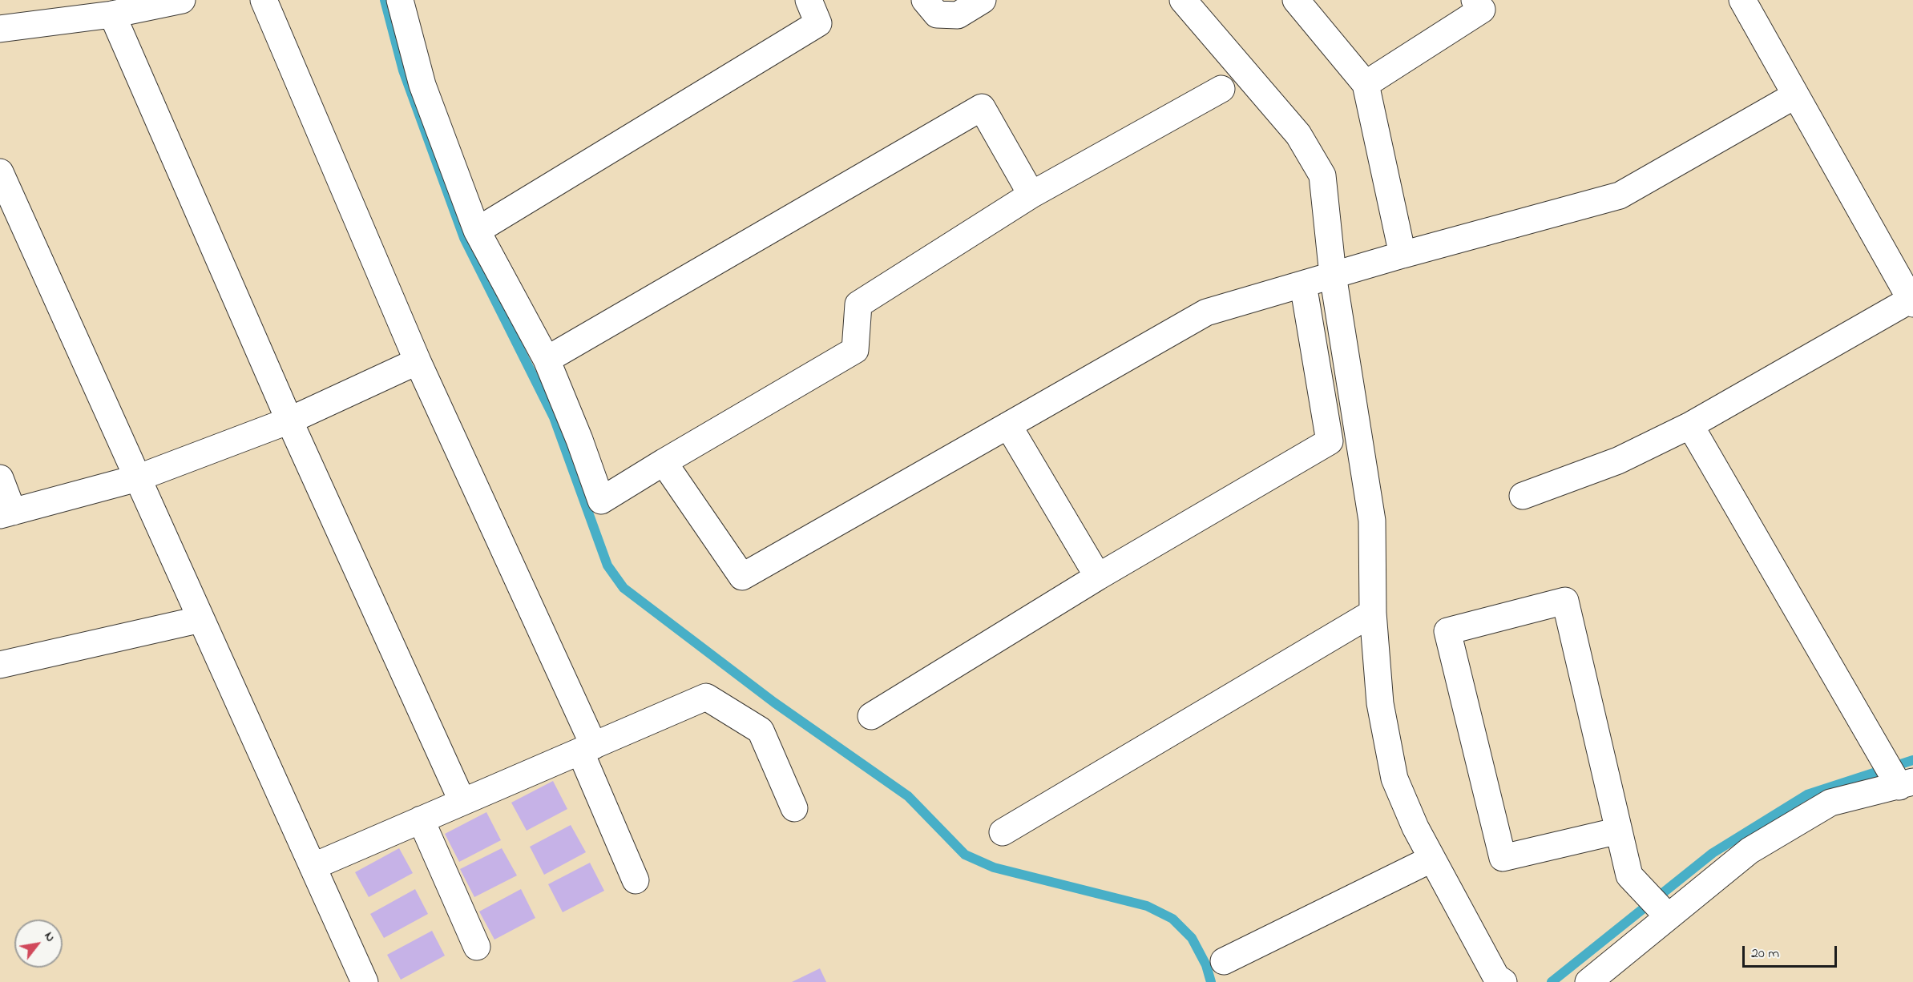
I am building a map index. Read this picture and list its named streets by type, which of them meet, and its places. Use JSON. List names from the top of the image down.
{
  "scale_bar": "20 m",
  "north": "top right"
}
